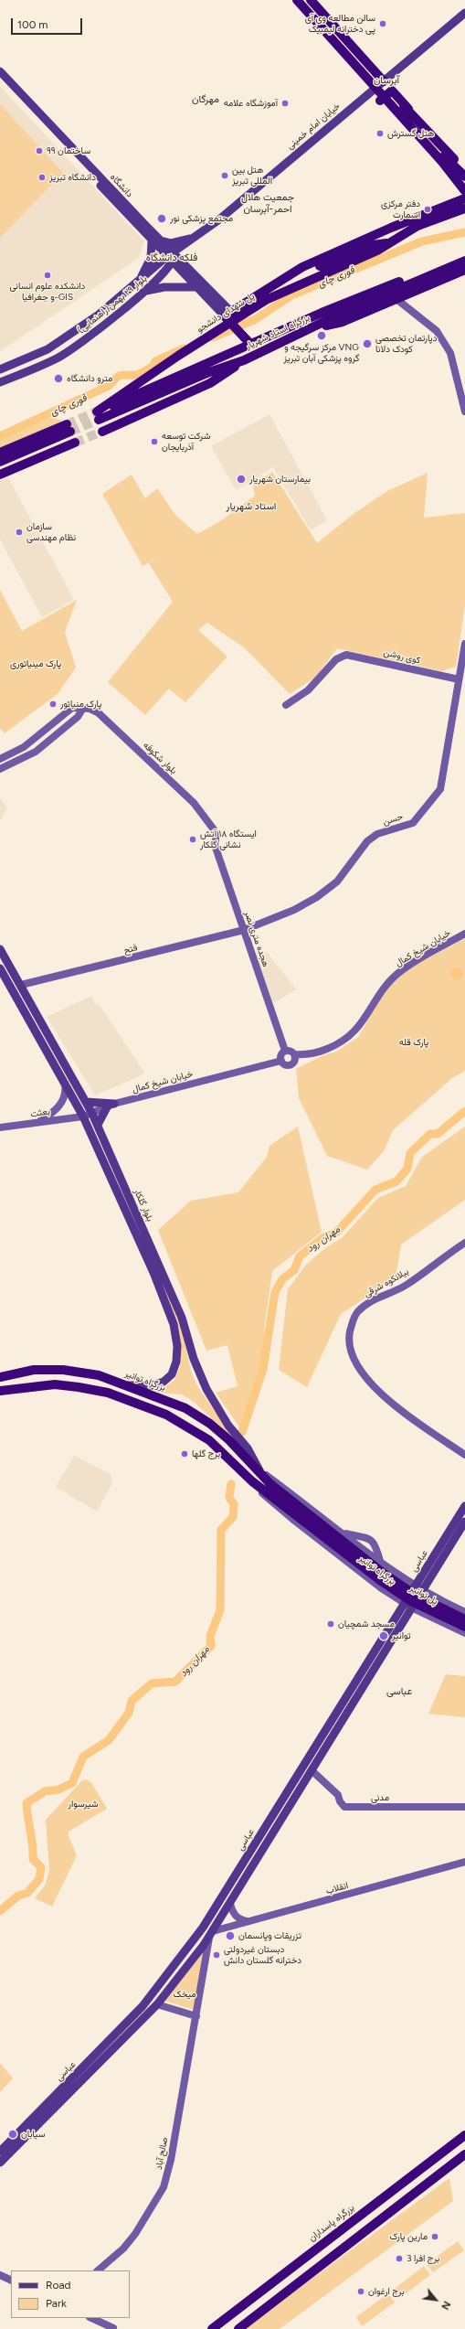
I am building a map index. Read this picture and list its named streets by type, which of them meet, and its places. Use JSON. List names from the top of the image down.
{
  "streets": {
    "highway": [
      "پل شهدای دانشجو",
      "بزرگراه استاد شهریار",
      "بزرگراه توانیر",
      "پل توانیر",
      "بزرگراه پاسداران"
    ],
    "main road": [
      "خیابان امام خمینی",
      "دانشگاه",
      "بلوار ٢٩ بهمن(راهنمایی)",
      "بلوار گلکار",
      "عباسى"
    ],
    "street": [
      "کوی روشن",
      "بلوار شکوفه",
      "حسن",
      "هجده متری نصر",
      "خیابان شیخ کمال",
      "فتح",
      "بعثت",
      "بیلانکوه شرقی",
      "مدنی",
      "انقلاب",
      "صالح آباد"
    ]
  },
  "crossings": [
    ["خیابان امام خمینی", "دانشگاه"],
    ["خیابان امام خمینی", "بلوار ٢٩ بهمن(راهنمایی)"],
    ["دانشگاه", "بلوار ٢٩ بهمن(راهنمایی)"],
    ["پل شهدای دانشجو", "بزرگراه استاد شهریار"],
    ["کوی روشن", "حسن"],
    ["بلوار شکوفه", "هجده متری نصر"],
    ["حسن", "هجده متری نصر"],
    ["حسن", "فتح"],
    ["هجده متری نصر", "خیابان شیخ کمال"],
    ["هجده متری نصر", "فتح"],
    ["خیابان شیخ کمال", "بعثت"],
    ["خیابان شیخ کمال", "بلوار گلکار"],
    ["فتح", "بلوار گلکار"],
    ["بعثت", "بلوار گلکار"],
    ["بلوار گلکار", "بزرگراه توانیر"],
    ["بزرگراه توانیر", "عباسى"],
    ["بزرگراه توانیر", "پل توانیر"],
    ["عباسى", "مدنی"],
    ["عباسى", "انقلاب"],
    ["عباسى", "صالح آباد"],
    ["انقلاب", "صالح آباد"]
  ],
  "districts": [
    "آبرسان",
    "مهرگان",
    "جمعیت هلال احمر-آبرسان",
    "فلکه دانشگاه",
    "استاد شهریار",
    "عباسی"
  ],
  "water": ["قوری چای", "مهران رود"],
  "parks": [
    "پارک مینیاتوری",
    "پارک قله",
    "شیرسوار",
    "میخک"
  ],
  "places": [
    "سالن مطالعه وی آی پی دخترانه لیمبیک",
    "آموزشگاه علامه",
    "هتل گسترش",
    "ساختمان ۹۹",
    "هتل بین المللی تبریز",
    "دانشگاه تبریز",
    "دفتر مرکزی اسمارت",
    "مجتمع پزشکی نور",
    "دانشکده علوم انسانی و جغرافیا-GIS",
    "مرکز سرگیجه و VNG گروه پزشکی آبان تبریز",
    "دپارتمان تخصصی کودک دلانا",
    "مترو دانشگاه",
    "شرکت توسعه آذربایجان",
    "بیمارستان شهریار",
    "سازمان نظام مهندسی",
    "پارک منیاتور",
    "ایستگاه ۱۸ آتش نشانی گلکار",
    "برج گلها",
    "مسجد شمچیان",
    "توانیر",
    "تزریقات وپانسمان",
    "دبستان غیردولتی دخترانه گلستان دانش",
    "سیابان",
    "مارین پارک",
    "برج افرا 3",
    "برج ارغوان"
  ],
  "legend": ["Road", "Park"],
  "scale_bar": "100 m",
  "north": "bottom right"
}
